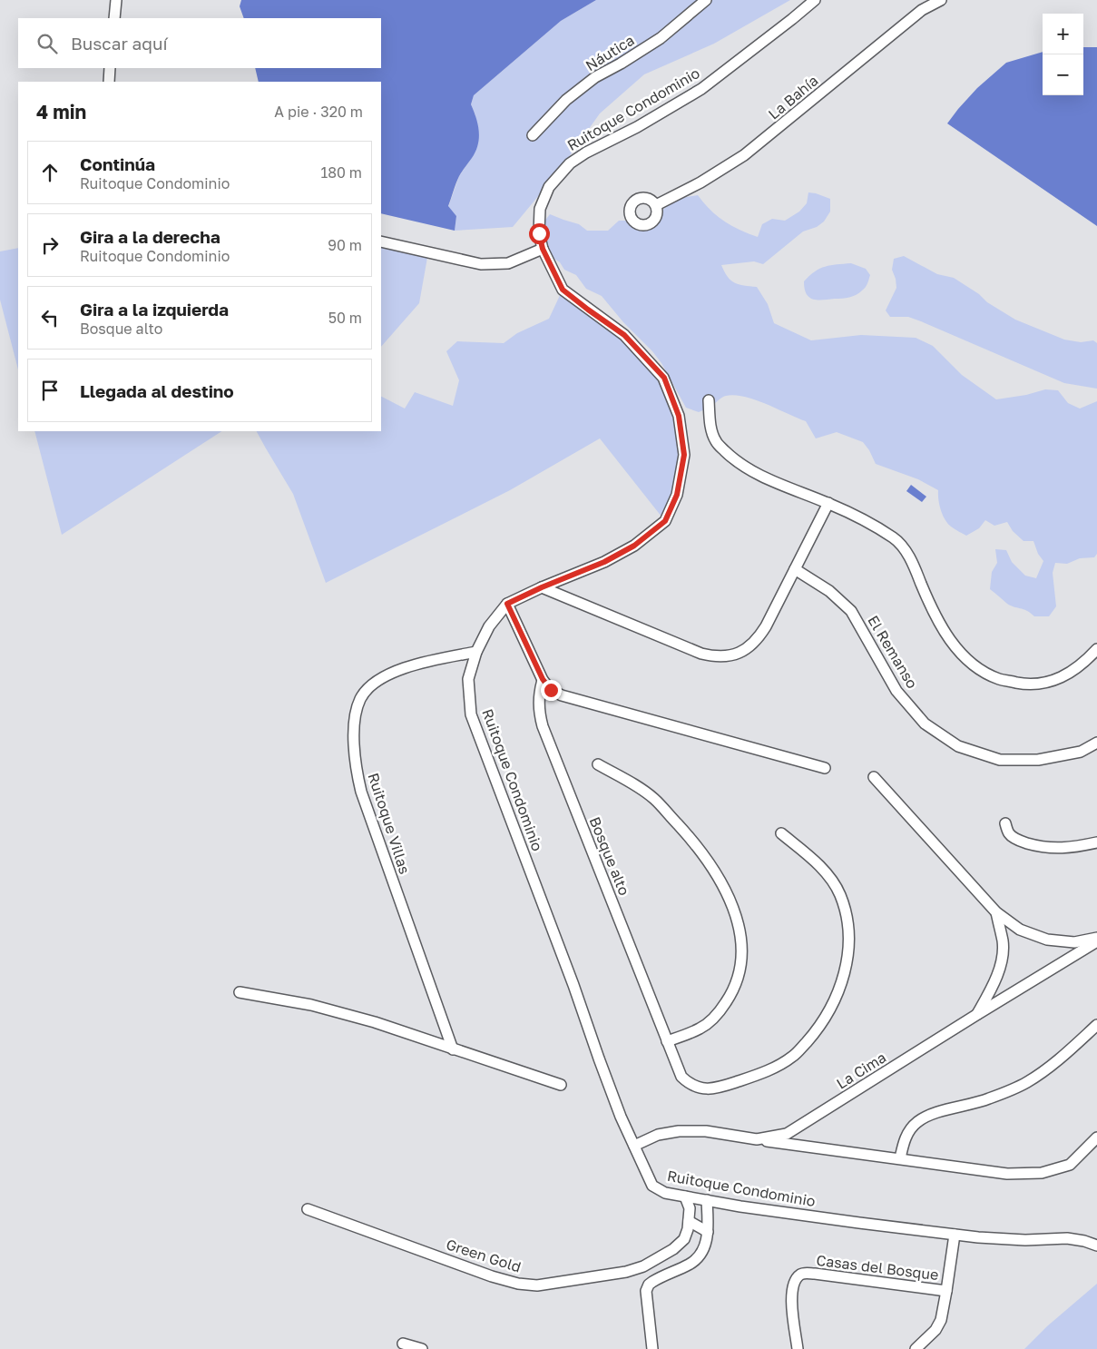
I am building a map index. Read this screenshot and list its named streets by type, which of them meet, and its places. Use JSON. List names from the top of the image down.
{
  "streets": {
    "street": [
      "Náutica",
      "La Bahía",
      "Ruitoque Condominio",
      "El Remanso",
      "Ruitoque Villas",
      "Bosque alto",
      "La Cima",
      "Green Gold",
      "Casas del Bosque"
    ]
  },
  "crossings": [
    ["Ruitoque Condominio", "Ruitoque Villas"],
    ["Ruitoque Condominio", "La Cima"],
    ["Ruitoque Condominio", "Green Gold"],
    ["Ruitoque Condominio", "Casas del Bosque"]
  ],
  "page": {
    "map_buttons": ["+", "−"],
    "search": "Buscar aquí",
    "heading": ["4 min", "A pie · 320 m"],
    "list": [
      ["Continúa", "Ruitoque Condominio", "180 m"],
      ["Gira a la derecha", "Ruitoque Condominio", "90 m"],
      ["Gira a la izquierda", "Bosque alto", "50 m"],
      "Llegada al destino"
    ]
  }
}
